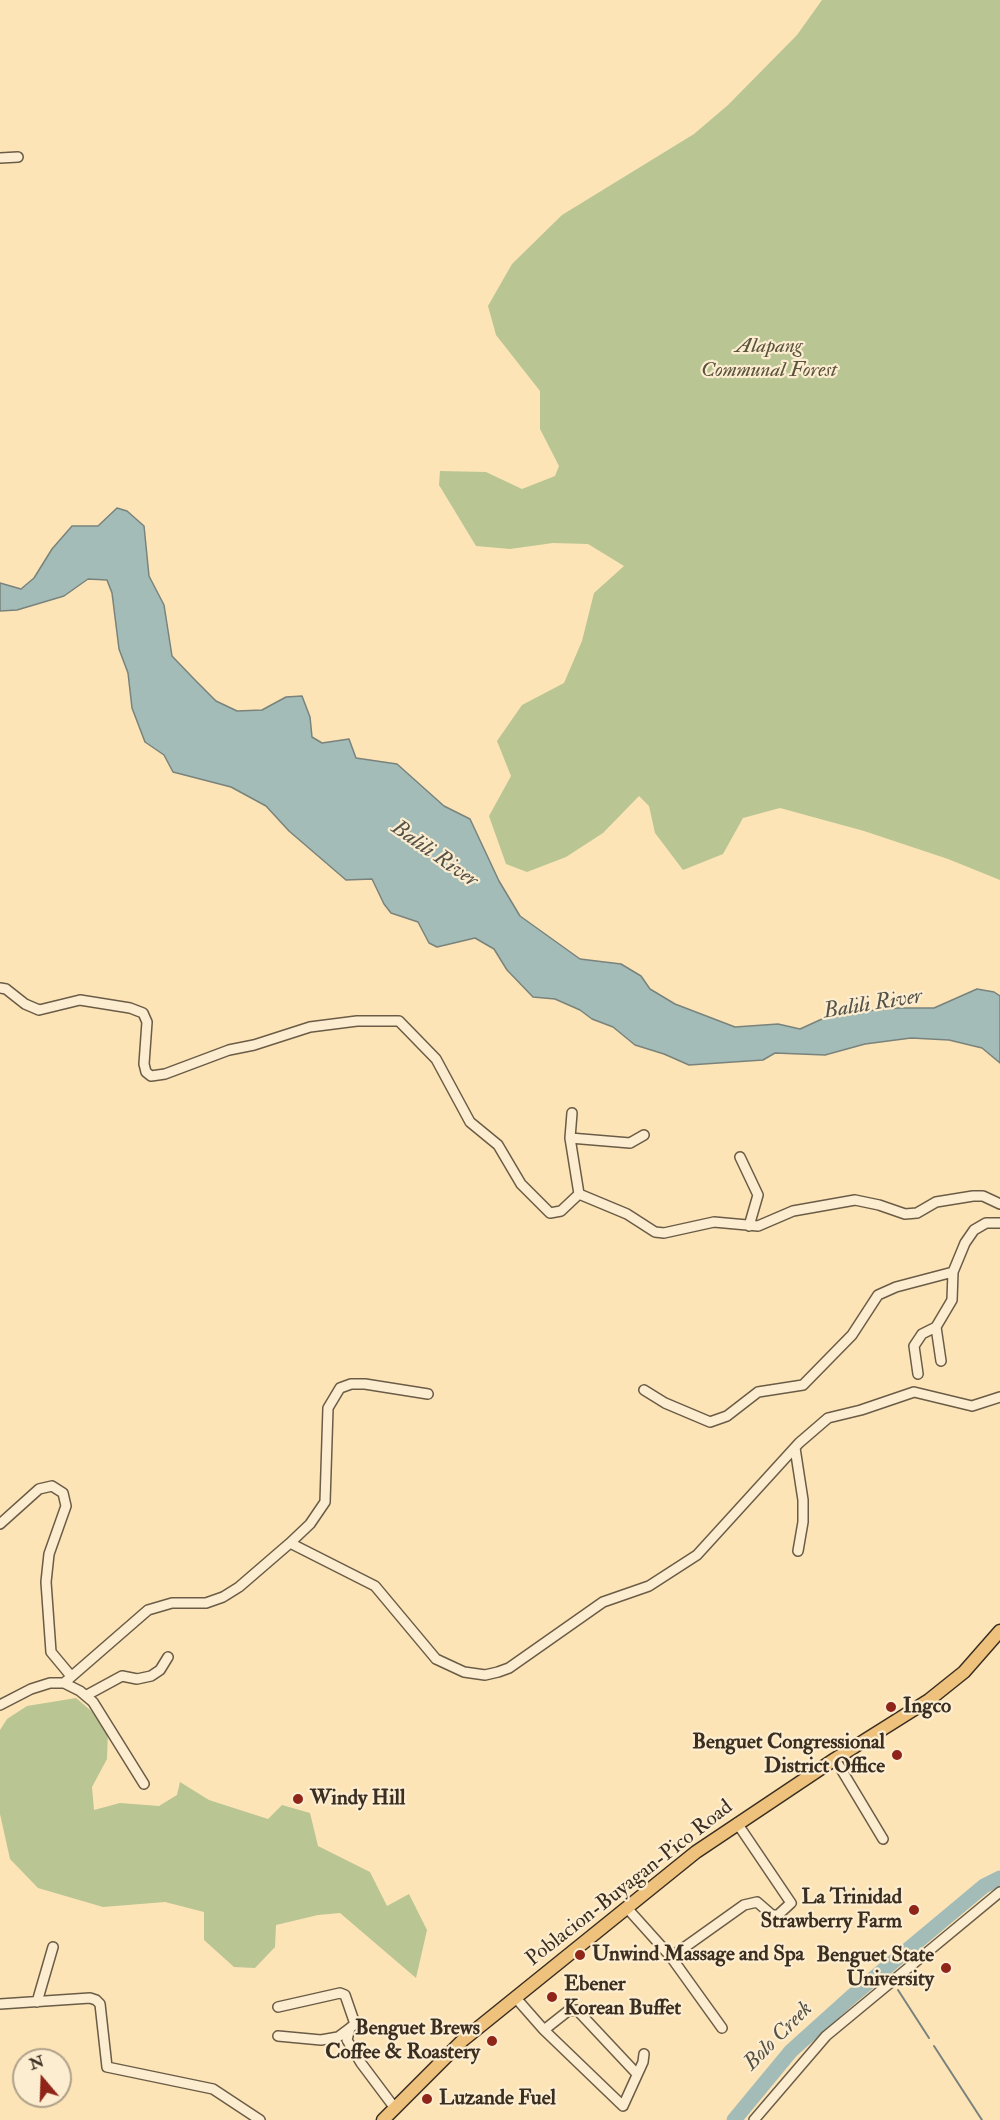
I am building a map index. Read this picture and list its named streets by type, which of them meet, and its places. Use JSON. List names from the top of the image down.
{
  "streets": {
    "main road": ["Poblacion-Buyagan-Pico Road"]
  },
  "water": ["Balili River", "Bolo Creek"],
  "parks": ["Alapang Communal Forest"],
  "places": [
    "Ingco",
    "Benguet Congressional District Office",
    "Windy Hill",
    "La Trinidad Strawberry Farm",
    "Unwind Massage and Spa",
    "Benguet State University",
    "Ebener Korean Buffet",
    "Benguet Brews Coffee & Roastery",
    "Luzande Fuel"
  ],
  "north": "top"
}
